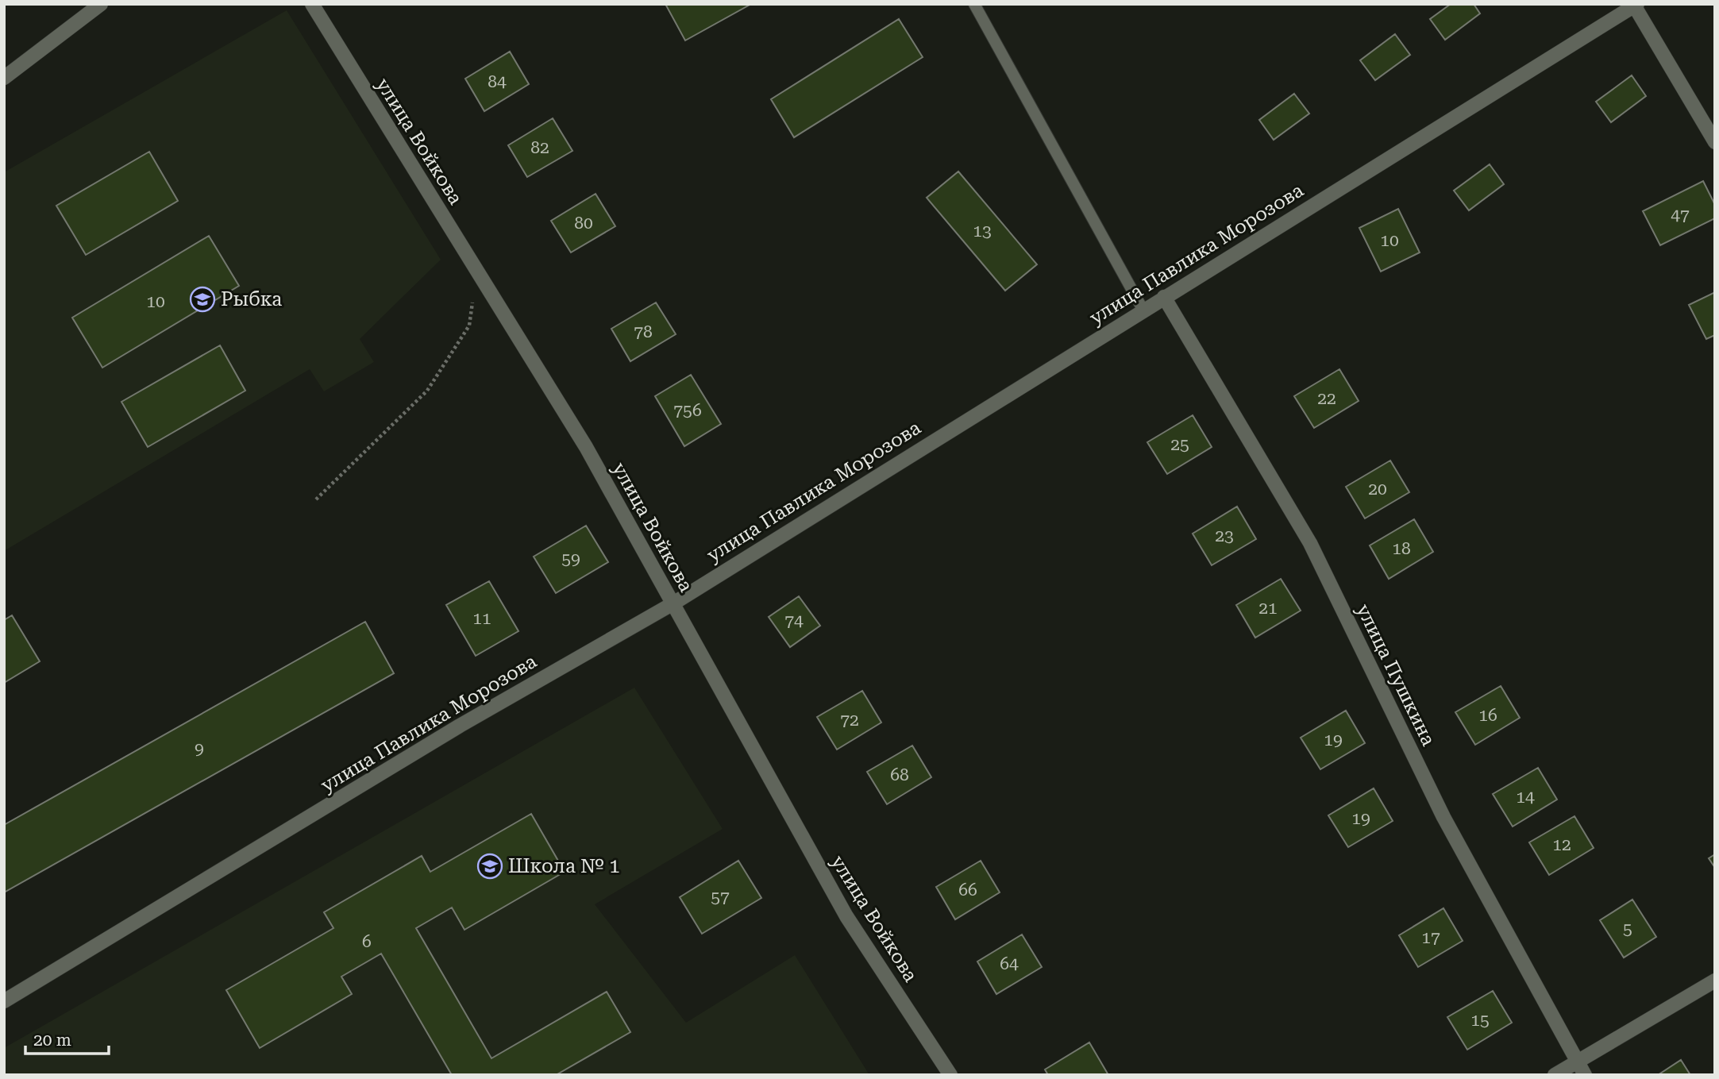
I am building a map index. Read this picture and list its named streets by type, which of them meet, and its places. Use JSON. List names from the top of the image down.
{
  "streets": {
    "street": ["улица Войкова", "улица Павлика Морозова", "улица Пушкина"]
  },
  "crossings": [
    ["улица Войкова", "улица Павлика Морозова"],
    ["улица Павлика Морозова", "улица Пушкина"]
  ],
  "places": {
    "school or university": ["Рыбка", "Школа № 1"]
  },
  "house_numbers": [
    "84",
    "82",
    "47",
    "80",
    "13",
    "10",
    "10",
    "78",
    "22",
    "756",
    "25",
    "20",
    "23",
    "18",
    "59",
    "21",
    "11",
    "74",
    "16",
    "72",
    "19",
    "9",
    "68",
    "14",
    "19",
    "12",
    "66",
    "57",
    "5",
    "17",
    "6",
    "64",
    "15"
  ],
  "scale_bar": "20 m"
}
